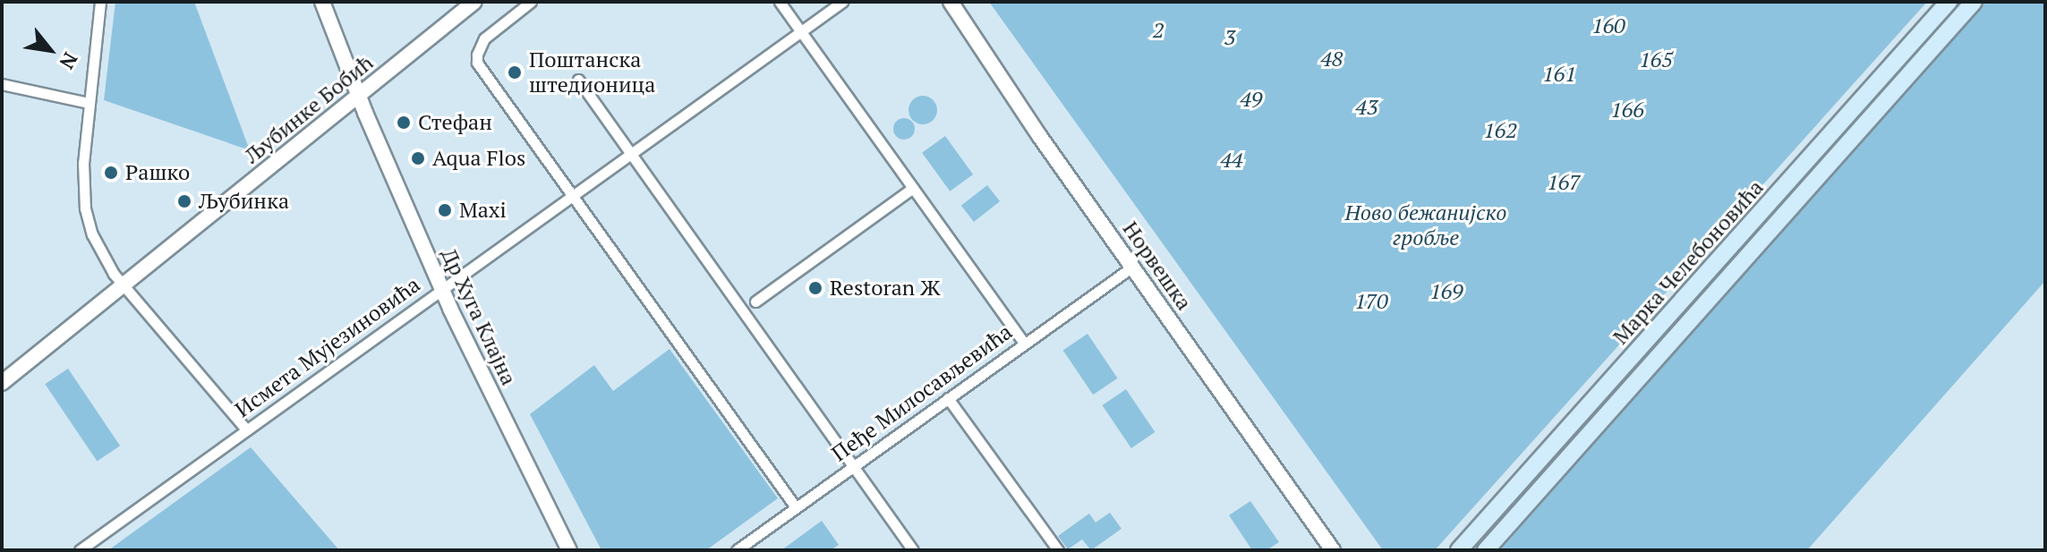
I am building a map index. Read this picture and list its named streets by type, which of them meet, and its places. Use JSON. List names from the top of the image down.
{
  "streets": {
    "main road": [
      "Љубинке Бобић",
      "Марка Челебоновића",
      "Норвешка",
      "Др Хуга Клајна"
    ],
    "street": ["Исмета Мујезиновића", "Пеђе Милосављевића"]
  },
  "crossings": [
    ["Љубинке Бобић", "Др Хуга Клајна"],
    ["Норвешка", "Пеђе Милосављевића"],
    ["Др Хуга Клајна", "Исмета Мујезиновића"]
  ],
  "parks": [
    "160",
    "2",
    "3",
    "48",
    "165",
    "161",
    "49",
    "43",
    "166",
    "162",
    "44",
    "167",
    "Ново бежанијско гробље",
    "169",
    "170"
  ],
  "places": [
    "Поштанска штедионица",
    "Стефан",
    "Aqua Flos",
    "Рашко",
    "Љубинка",
    "Maxi",
    "Restoran Ж"
  ],
  "north": "bottom right"
}
